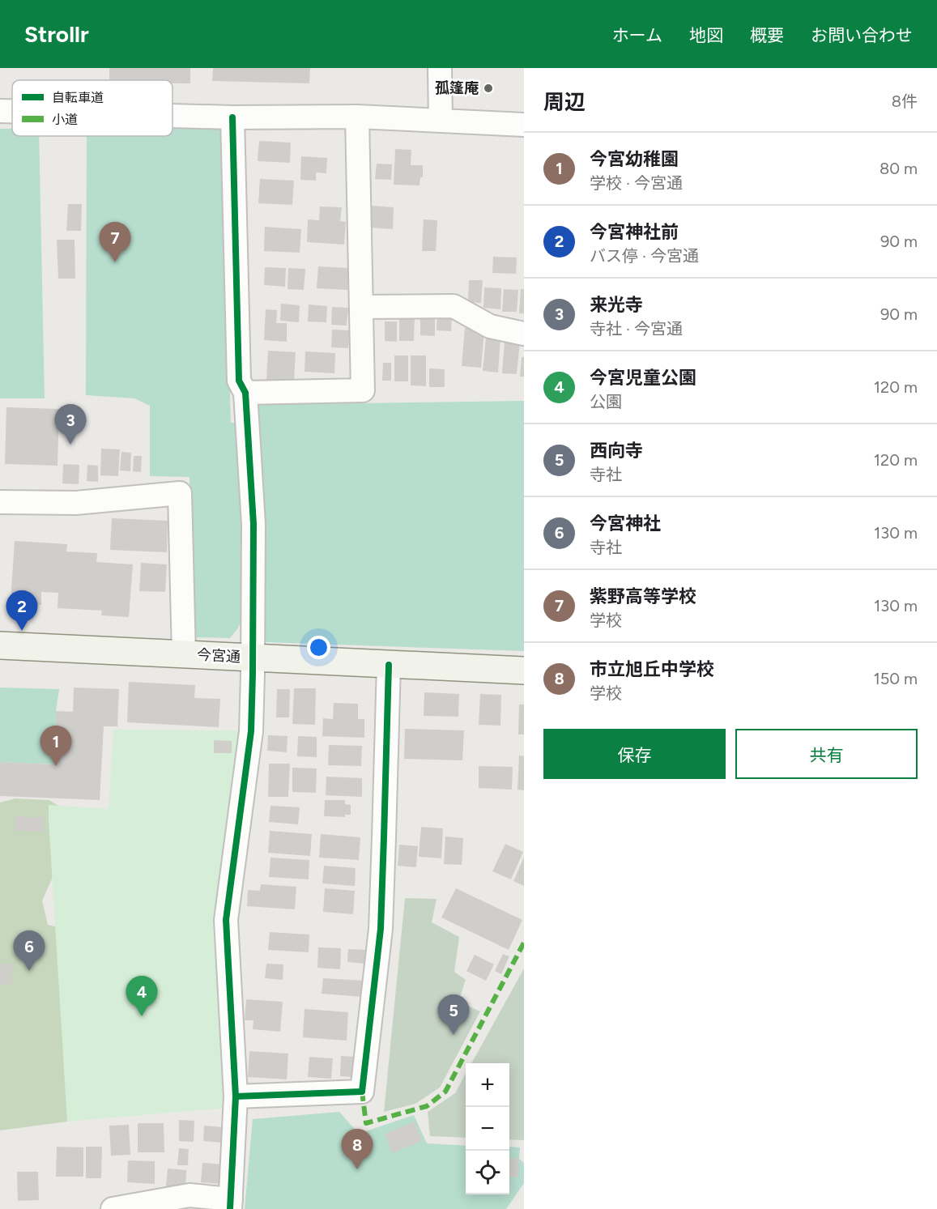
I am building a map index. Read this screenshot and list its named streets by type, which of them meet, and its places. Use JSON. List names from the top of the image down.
{
  "streets": {
    "street": ["今宮通"]
  },
  "places": ["孤篷庵"],
  "legend": ["自転車道", "小道"],
  "page": {
    "header": "Strollr",
    "nav": [
      "ホーム",
      "地図",
      "概要",
      "お問い合わせ"
    ],
    "heading": ["周辺", "8件"],
    "list": [
      {
        "mark": "1",
        "name": "今宮幼稚園",
        "note": "学校 · 今宮通",
        "value": "80 m"
      },
      {
        "mark": "2",
        "name": "今宮神社前",
        "note": "バス停 · 今宮通",
        "value": "90 m"
      },
      {
        "mark": "3",
        "name": "来光寺",
        "note": "寺社 · 今宮通",
        "value": "90 m"
      },
      {
        "mark": "4",
        "name": "今宮児童公園",
        "note": "公園",
        "value": "120 m"
      },
      {
        "mark": "5",
        "name": "西向寺",
        "note": "寺社",
        "value": "120 m"
      },
      {
        "mark": "6",
        "name": "今宮神社",
        "note": "寺社",
        "value": "130 m"
      },
      {
        "mark": "7",
        "name": "紫野高等学校",
        "note": "学校",
        "value": "130 m"
      },
      {
        "mark": "8",
        "name": "市立旭丘中学校",
        "note": "学校",
        "value": "150 m"
      }
    ],
    "pins": [
      "7",
      "3",
      "2",
      "1",
      "6",
      "4",
      "5",
      "8"
    ],
    "buttons": ["保存", "共有"],
    "map_buttons": ["+", "−"]
  }
}
